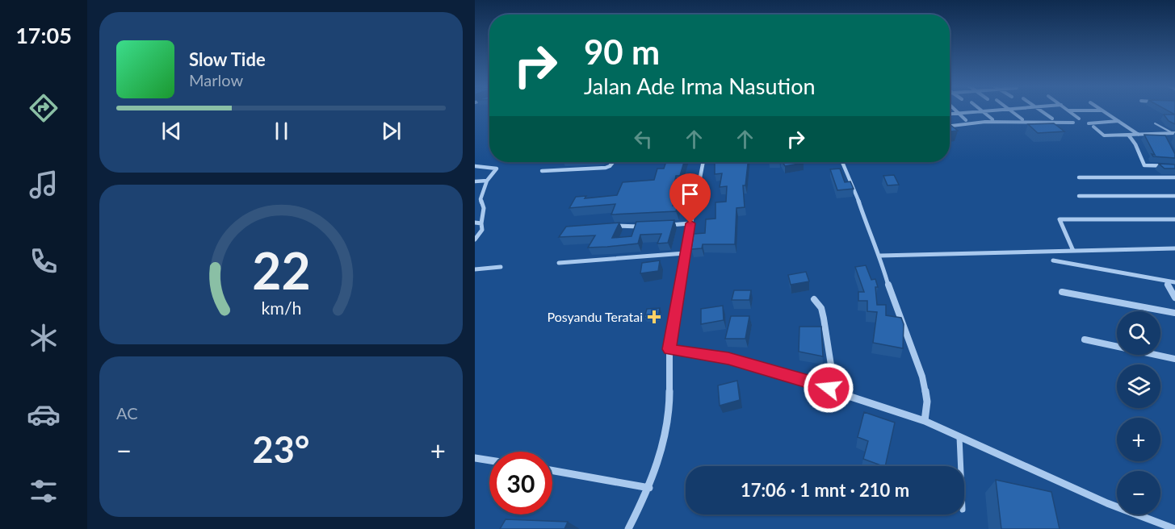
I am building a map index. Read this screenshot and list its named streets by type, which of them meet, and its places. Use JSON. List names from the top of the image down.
{
  "places": {
    "health": ["Posyandu Teratai"]
  },
  "page": {
    "tabs": "17:05",
    "turn": ["90 m", "Jalan Ade Irma Nasution"],
    "song": ["Slow Tide", "Marlow"],
    "map_buttons": ["+", "−"],
    "tile": "AC",
    "heat": ["−", "23°", "+"],
    "limit": "30",
    "trip": "17:06 · 1 mnt · 210 m",
    "gauge": ["22", "km/h"]
  }
}
